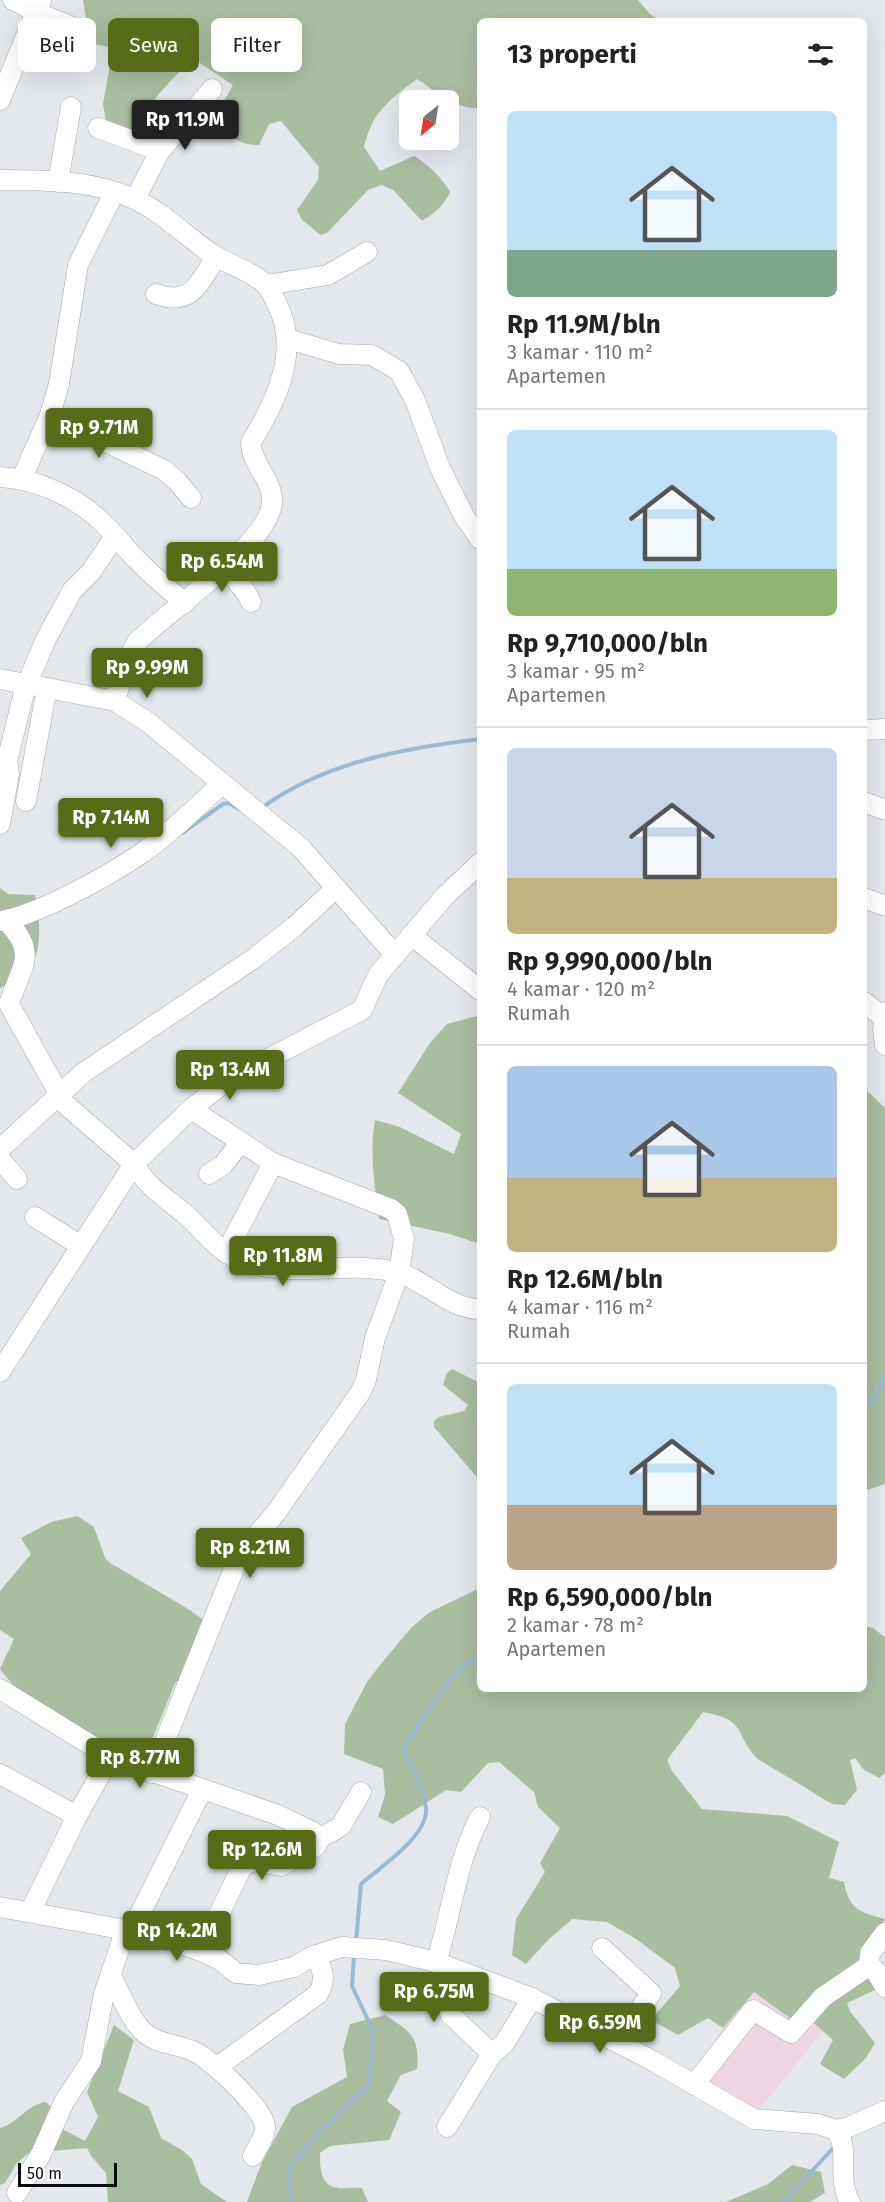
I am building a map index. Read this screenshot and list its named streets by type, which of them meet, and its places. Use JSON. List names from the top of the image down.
{
  "scale_bar": "50 m",
  "north": "bottom left",
  "page": {
    "chip": ["Beli", "Sewa", "Filter"],
    "heading": "13 properti",
    "list": [
      {
        "name": "Rp 11.9M/bln",
        "note": "3 kamar · 110 m² · Apartemen"
      },
      {
        "name": "Rp 9,710,000/bln",
        "note": "3 kamar · 95 m² · Apartemen"
      },
      {
        "name": "Rp 9,990,000/bln",
        "note": "4 kamar · 120 m² · Rumah"
      },
      {
        "name": "Rp 12.6M/bln",
        "note": "4 kamar · 116 m² · Rumah"
      },
      {
        "name": "Rp 6,590,000/bln",
        "note": "2 kamar · 78 m² · Apartemen"
      }
    ],
    "price": [
      "Rp 11.9M",
      "Rp 9.71M",
      "Rp 6.54M",
      "Rp 9.99M",
      "Rp 7.14M",
      "Rp 13.4M",
      "Rp 11.8M",
      "Rp 8.21M",
      "Rp 8.77M",
      "Rp 12.6M",
      "Rp 14.2M",
      "Rp 6.75M",
      "Rp 6.59M"
    ],
    "scale": "50 m"
  }
}
